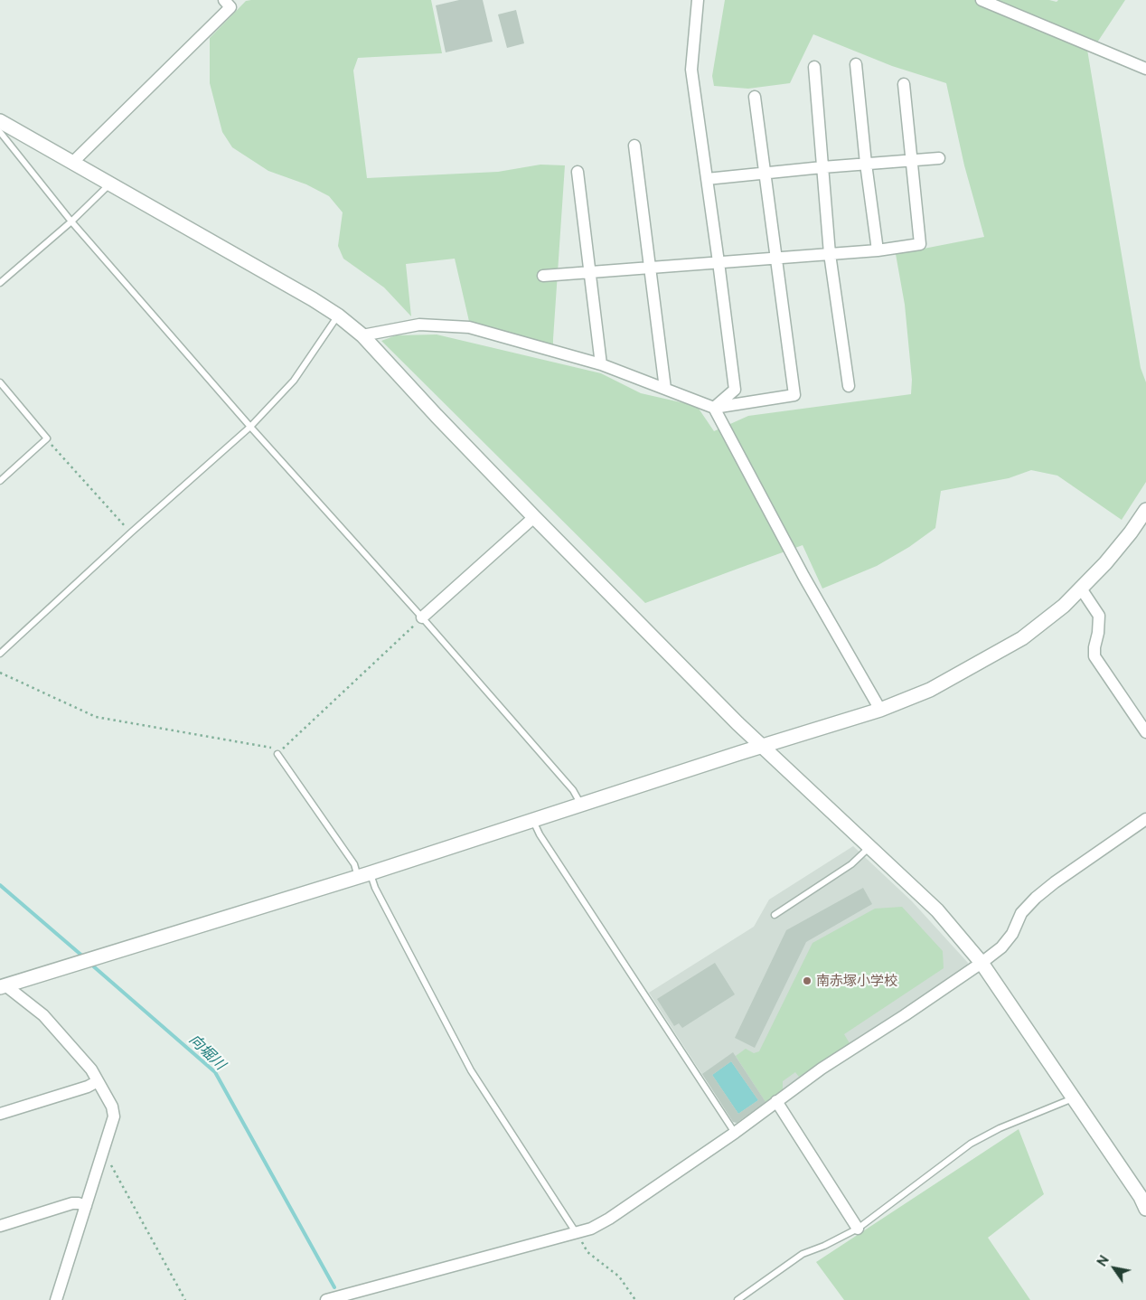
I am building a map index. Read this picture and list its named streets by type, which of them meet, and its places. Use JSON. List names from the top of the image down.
{
  "water": ["向堀川"],
  "places": ["南赤塚小学校"],
  "north": "top left"
}
